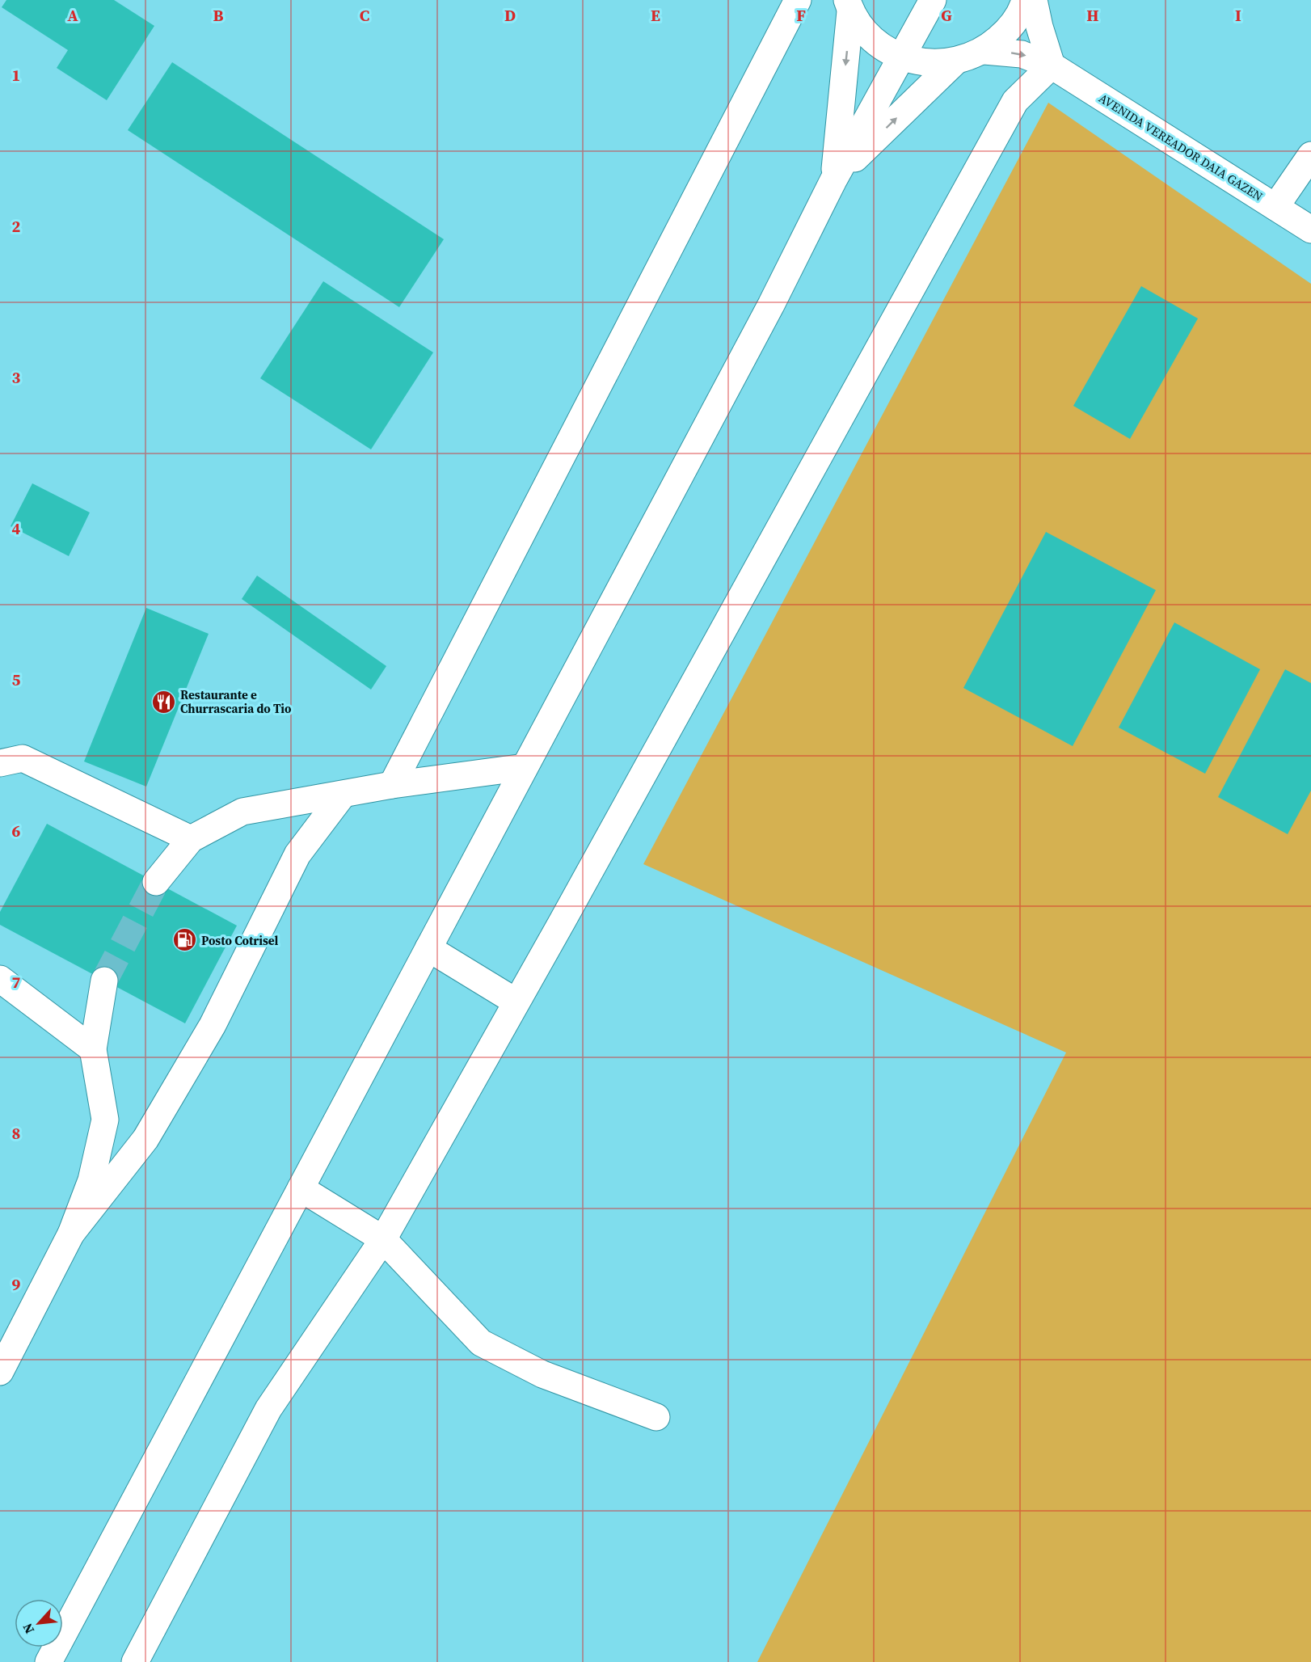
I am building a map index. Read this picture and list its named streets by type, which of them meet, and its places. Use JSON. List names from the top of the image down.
{
  "streets": {
    "main road": ["AVENIDA VEREADOR DAIA GAZEN"]
  },
  "places": {
    "restaurant": ["Restaurante e Churrascaria do Tio"],
    "fuel station": ["Posto Cotrisel"]
  },
  "north": "bottom left",
  "grid": {
    "columns": [
      "A",
      "B",
      "C",
      "D",
      "E",
      "F",
      "G",
      "H",
      "I"
    ],
    "rows": [
      "1",
      "2",
      "3",
      "4",
      "5",
      "6",
      "7",
      "8",
      "9"
    ]
  }
}
